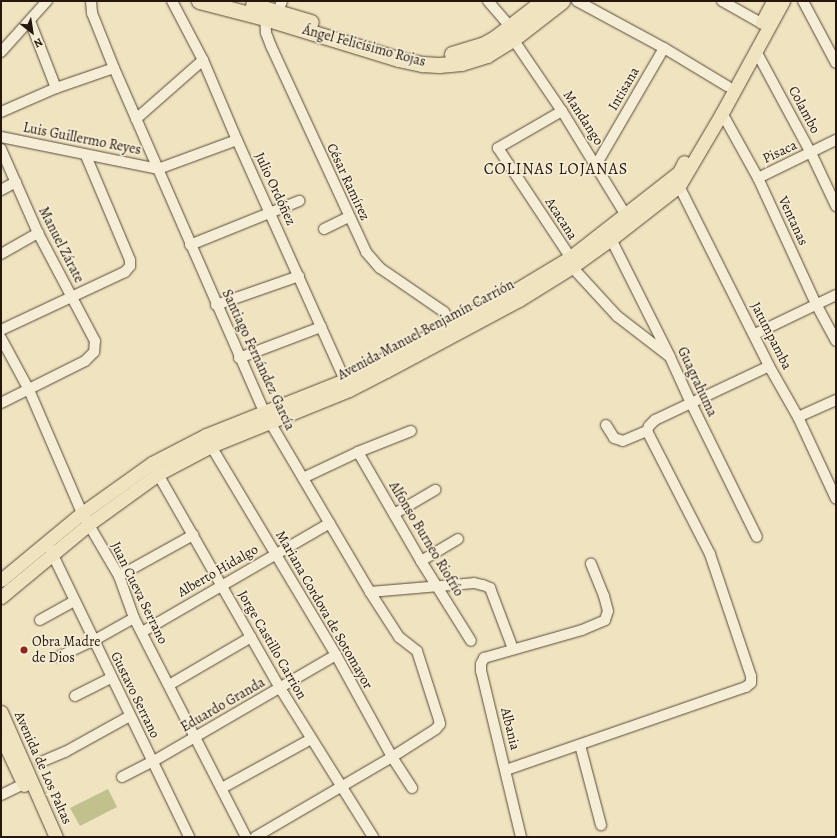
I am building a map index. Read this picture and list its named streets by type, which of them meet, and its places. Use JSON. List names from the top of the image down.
{
  "streets": {
    "highway": ["Ángel Felicísimo Rojas"],
    "main road": ["Avenida Manuel Benjamín Carrión", "Avenida de Los Paltas"],
    "street": [
      "Intisana",
      "Colambo",
      "Mandango",
      "Luis Guillermo Reyes",
      "Pisaca",
      "César Ramírez",
      "Julio Ordóñez",
      "Acacana",
      "Ventanas",
      "Manuel Zárate",
      "Jatumpamba",
      "Santiago Fernández García",
      "Guagrahuma",
      "Alfonso Burneo Riofrío",
      "Alberto Hidalgo",
      "Juan Cueva Serrano",
      "Mariana Cordova de Sotomayor",
      "Jorge Castillo Carrion",
      "Gustavo Serrano",
      "Eduardo Granda",
      "Albania"
    ]
  },
  "crossings": [
    ["Ángel Felicísimo Rojas", "Mandango"],
    ["Ángel Felicísimo Rojas", "César Ramírez"],
    ["Intisana", "Mandango"],
    ["Colambo", "Pisaca"],
    ["Colambo", "Avenida Manuel Benjamín Carrión"],
    ["Mandango", "Acacana"],
    ["Mandango", "Avenida Manuel Benjamín Carrión"],
    ["Luis Guillermo Reyes", "Santiago Fernández García"],
    ["Pisaca", "Ventanas"],
    ["César Ramírez", "Avenida Manuel Benjamín Carrión"],
    ["Julio Ordóñez", "Avenida Manuel Benjamín Carrión"],
    ["Acacana", "Avenida Manuel Benjamín Carrión"],
    ["Acacana", "Guagrahuma"],
    ["Ventanas", "Avenida Manuel Benjamín Carrión"],
    ["Manuel Zárate", "Juan Cueva Serrano"],
    ["Avenida Manuel Benjamín Carrión", "Jatumpamba"],
    ["Avenida Manuel Benjamín Carrión", "Santiago Fernández García"],
    ["Avenida Manuel Benjamín Carrión", "Guagrahuma"],
    ["Avenida Manuel Benjamín Carrión", "Juan Cueva Serrano"],
    ["Avenida Manuel Benjamín Carrión", "Mariana Cordova de Sotomayor"],
    ["Avenida Manuel Benjamín Carrión", "Jorge Castillo Carrion"],
    ["Avenida Manuel Benjamín Carrión", "Gustavo Serrano"],
    ["Santiago Fernández García", "Alberto Hidalgo"],
    ["Santiago Fernández García", "Mariana Cordova de Sotomayor"],
    ["Alberto Hidalgo", "Juan Cueva Serrano"],
    ["Alberto Hidalgo", "Mariana Cordova de Sotomayor"],
    ["Alberto Hidalgo", "Jorge Castillo Carrion"],
    ["Juan Cueva Serrano", "Eduardo Granda"],
    ["Mariana Cordova de Sotomayor", "Eduardo Granda"],
    ["Jorge Castillo Carrion", "Eduardo Granda"],
    ["Gustavo Serrano", "Eduardo Granda"]
  ],
  "districts": ["COLINAS LOJANAS"],
  "places": ["Obra Madre de Dios"],
  "north": "bottom right"
}
